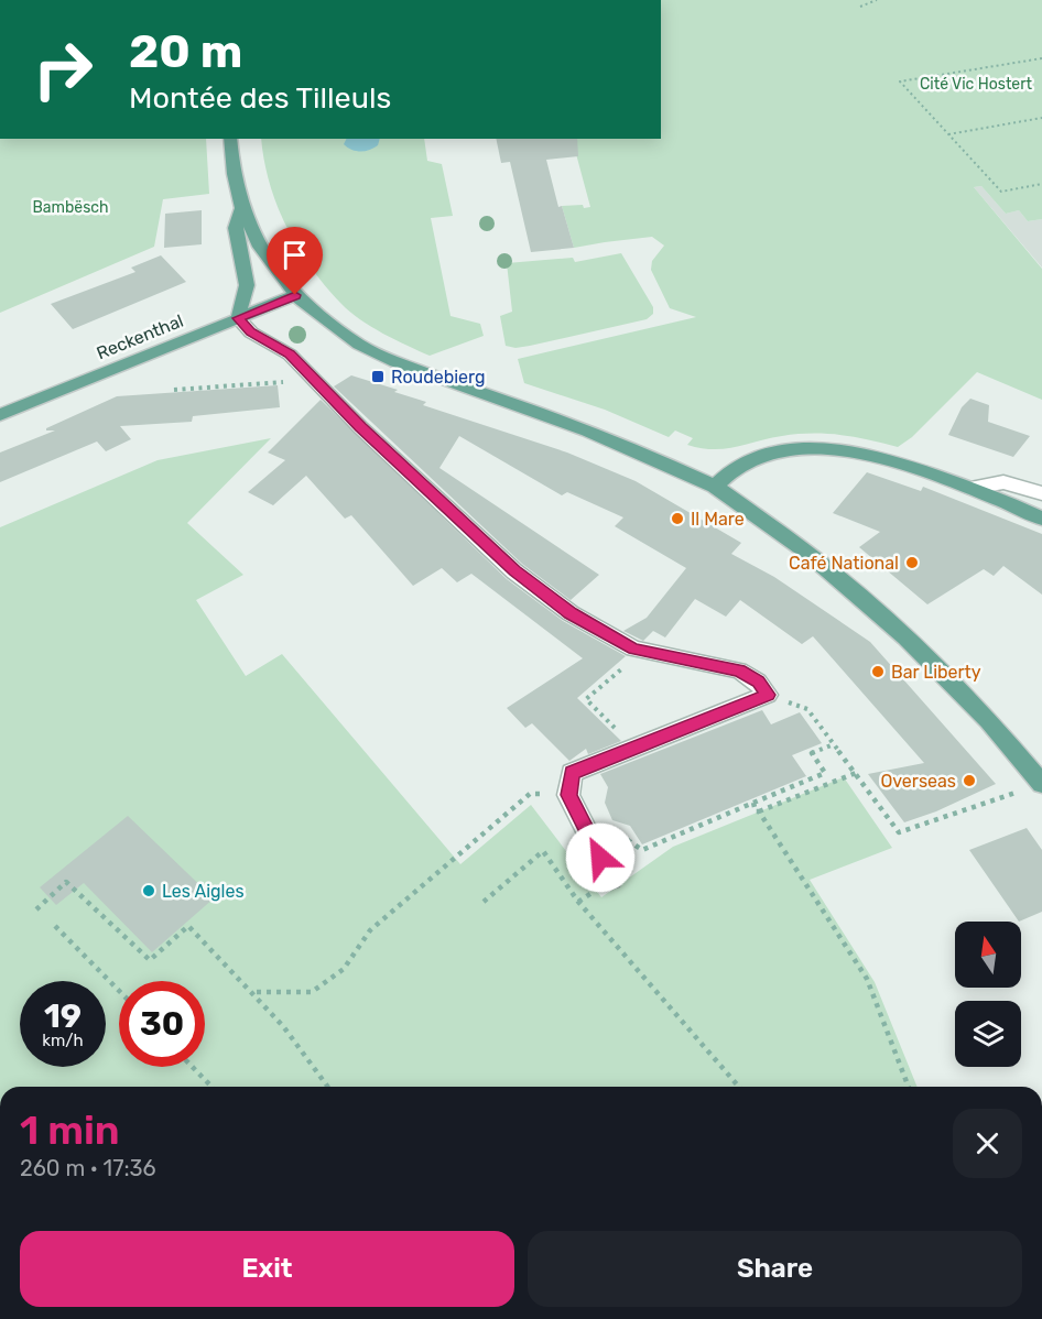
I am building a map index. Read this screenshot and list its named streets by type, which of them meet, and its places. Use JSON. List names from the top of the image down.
{
  "streets": {
    "main road": ["Reckenthal"]
  },
  "parks": ["Cité Vic Hostert", "Bambësch"],
  "places": {
    "transit": ["Roudebierg"],
    "other": [
      "Il Mare",
      "Café National",
      "Bar Liberty",
      "Overseas",
      "Les Aigles"
    ]
  },
  "north": "top",
  "page": {
    "turn": ["20 m", "Montée des Tilleuls"],
    "speed": "19 km/h",
    "limit": "30",
    "heading": ["1 min", "260 m · 17:36"],
    "buttons": ["Exit", "Share"]
  }
}
